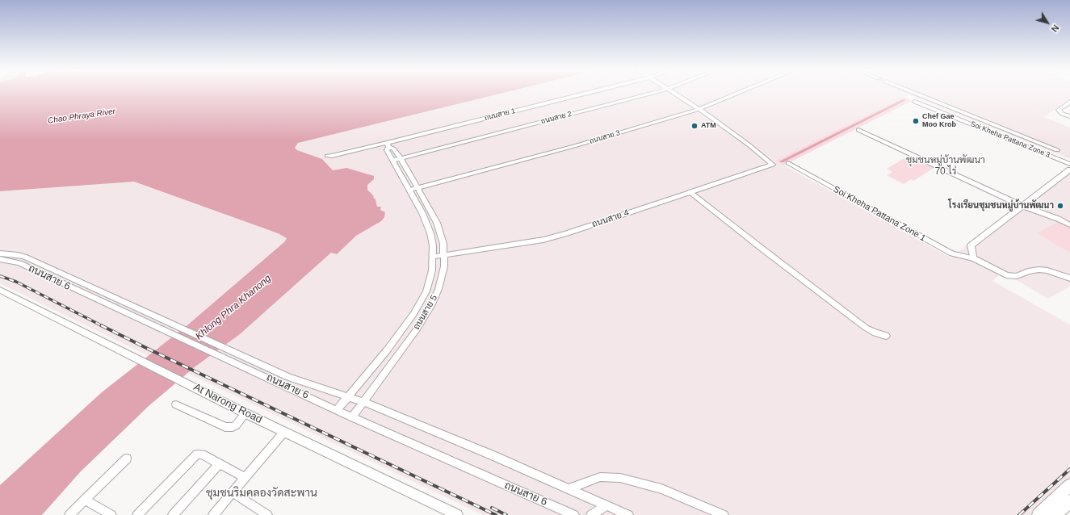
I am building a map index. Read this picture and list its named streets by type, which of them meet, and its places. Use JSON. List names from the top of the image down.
{
  "streets": {
    "street": [
      "ถนนสาย 1",
      "ถนนสาย 2",
      "ถนนสาย 3",
      "Soi Kheha Pattana Zone 3",
      "Soi Kheha Pattana Zone 1",
      "ถนนสาย 4",
      "ถนนสาย 6",
      "ถนนสาย 5",
      "At Narong Road"
    ]
  },
  "crossings": [
    ["ถนนสาย 1", "ถนนสาย 5"],
    ["ถนนสาย 2", "ถนนสาย 5"],
    ["ถนนสาย 3", "ถนนสาย 4"],
    ["ถนนสาย 3", "ถนนสาย 5"],
    ["ถนนสาย 4", "ถนนสาย 5"],
    ["ถนนสาย 6", "ถนนสาย 5"]
  ],
  "districts": ["ชุมชนหมู่บ้านพัฒนา 70 ไร่", "ชุมชนริมคลองวัดสะพาน"],
  "water": ["Chao Phraya River", "Khlong Phra Khanong"],
  "places": ["Chef Gae Moo Krob", "ATM", "โรงเรียนชุมชนหมู่บ้านพัฒนา"],
  "north": "bottom right"
}
